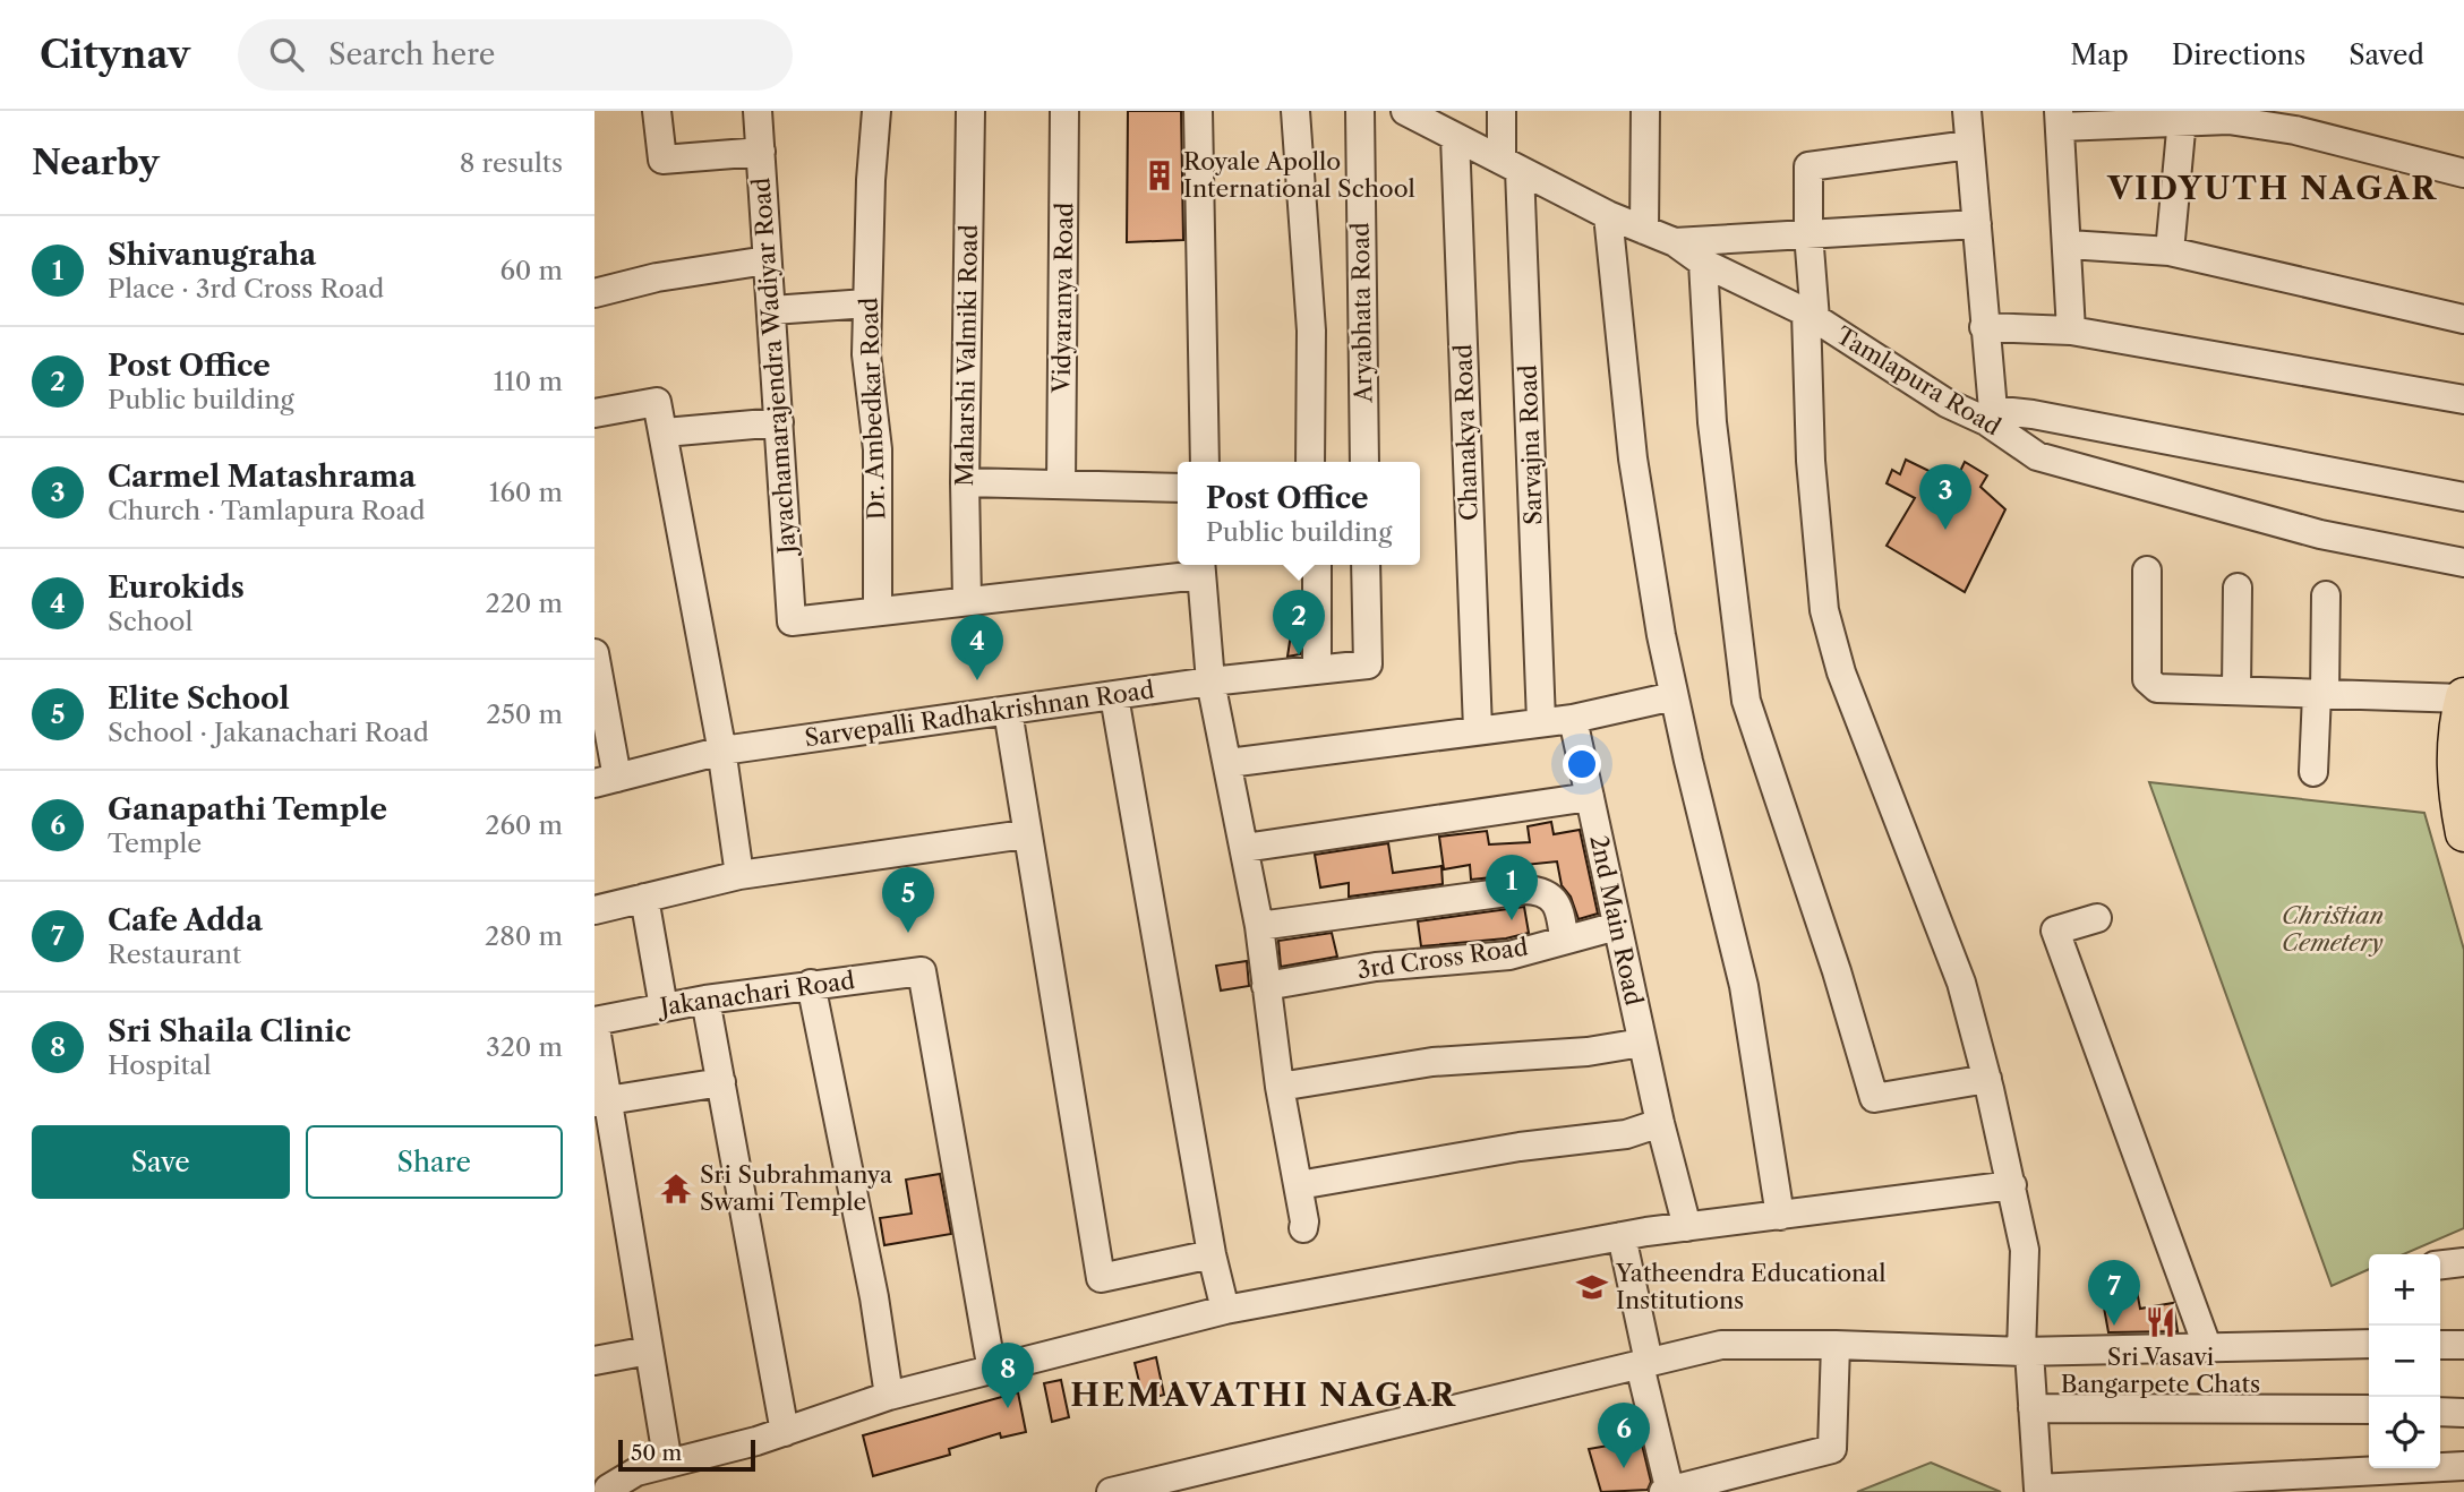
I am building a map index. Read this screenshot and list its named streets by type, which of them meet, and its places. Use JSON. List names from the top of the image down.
{
  "streets": {
    "street": [
      "Vidyaranya Road",
      "Aryabhata Road",
      "Maharshi Valmiki Road",
      "Jayachamarajendra Wadiyar Road",
      "Tamlapura Road",
      "Dr. Ambedkar Road",
      "Chanakya Road",
      "Sarvajna Road",
      "Sarvepalli Radhakrishnan Road",
      "2nd Main Road",
      "3rd Cross Road",
      "Jakanachari Road"
    ]
  },
  "crossings": [
    ["Jayachamarajendra Wadiyar Road", "Dr. Ambedkar Road"],
    ["Tamlapura Road", "Chanakya Road"],
    ["Tamlapura Road", "Sarvajna Road"],
    ["2nd Main Road", "3rd Cross Road"]
  ],
  "districts": ["VIDYUTH NAGAR", "HEMAVATHI NAGAR"],
  "parks": ["Christian Cemetery"],
  "places": {
    "building": ["Royale Apollo International School"],
    "temple": ["Sri Subrahmanya Swami Temple"],
    "school or university": ["Yatheendra Educational Institutions"],
    "restaurant": ["Sri Vasavi Bangarpete Chats"]
  },
  "scale_bar": "50 m",
  "page": {
    "header": "Citynav",
    "search": "Search here",
    "nav": ["Map", "Directions", "Saved"],
    "heading": ["Nearby", "8 results"],
    "list": [
      {
        "mark": "1",
        "name": "Shivanugraha",
        "note": "Place · 3rd Cross Road",
        "value": "60 m"
      },
      {
        "mark": "2",
        "name": "Post Office",
        "note": "Public building",
        "value": "110 m"
      },
      {
        "mark": "3",
        "name": "Carmel Matashrama",
        "note": "Church · Tamlapura Road",
        "value": "160 m"
      },
      {
        "mark": "4",
        "name": "Eurokids",
        "note": "School",
        "value": "220 m"
      },
      {
        "mark": "5",
        "name": "Elite School",
        "note": "School · Jakanachari Road",
        "value": "250 m"
      },
      {
        "mark": "6",
        "name": "Ganapathi Temple",
        "note": "Temple",
        "value": "260 m"
      },
      {
        "mark": "7",
        "name": "Cafe Adda",
        "note": "Restaurant",
        "value": "280 m"
      },
      {
        "mark": "8",
        "name": "Sri Shaila Clinic",
        "note": "Hospital",
        "value": "320 m"
      }
    ],
    "popup": ["Post Office", "Public building"],
    "pins": [
      "3",
      "2",
      "4",
      "1",
      "5",
      "7",
      "8",
      "6"
    ],
    "buttons": ["Save", "Share"],
    "map_buttons": ["+", "−"],
    "scale": "50 m"
  }
}
